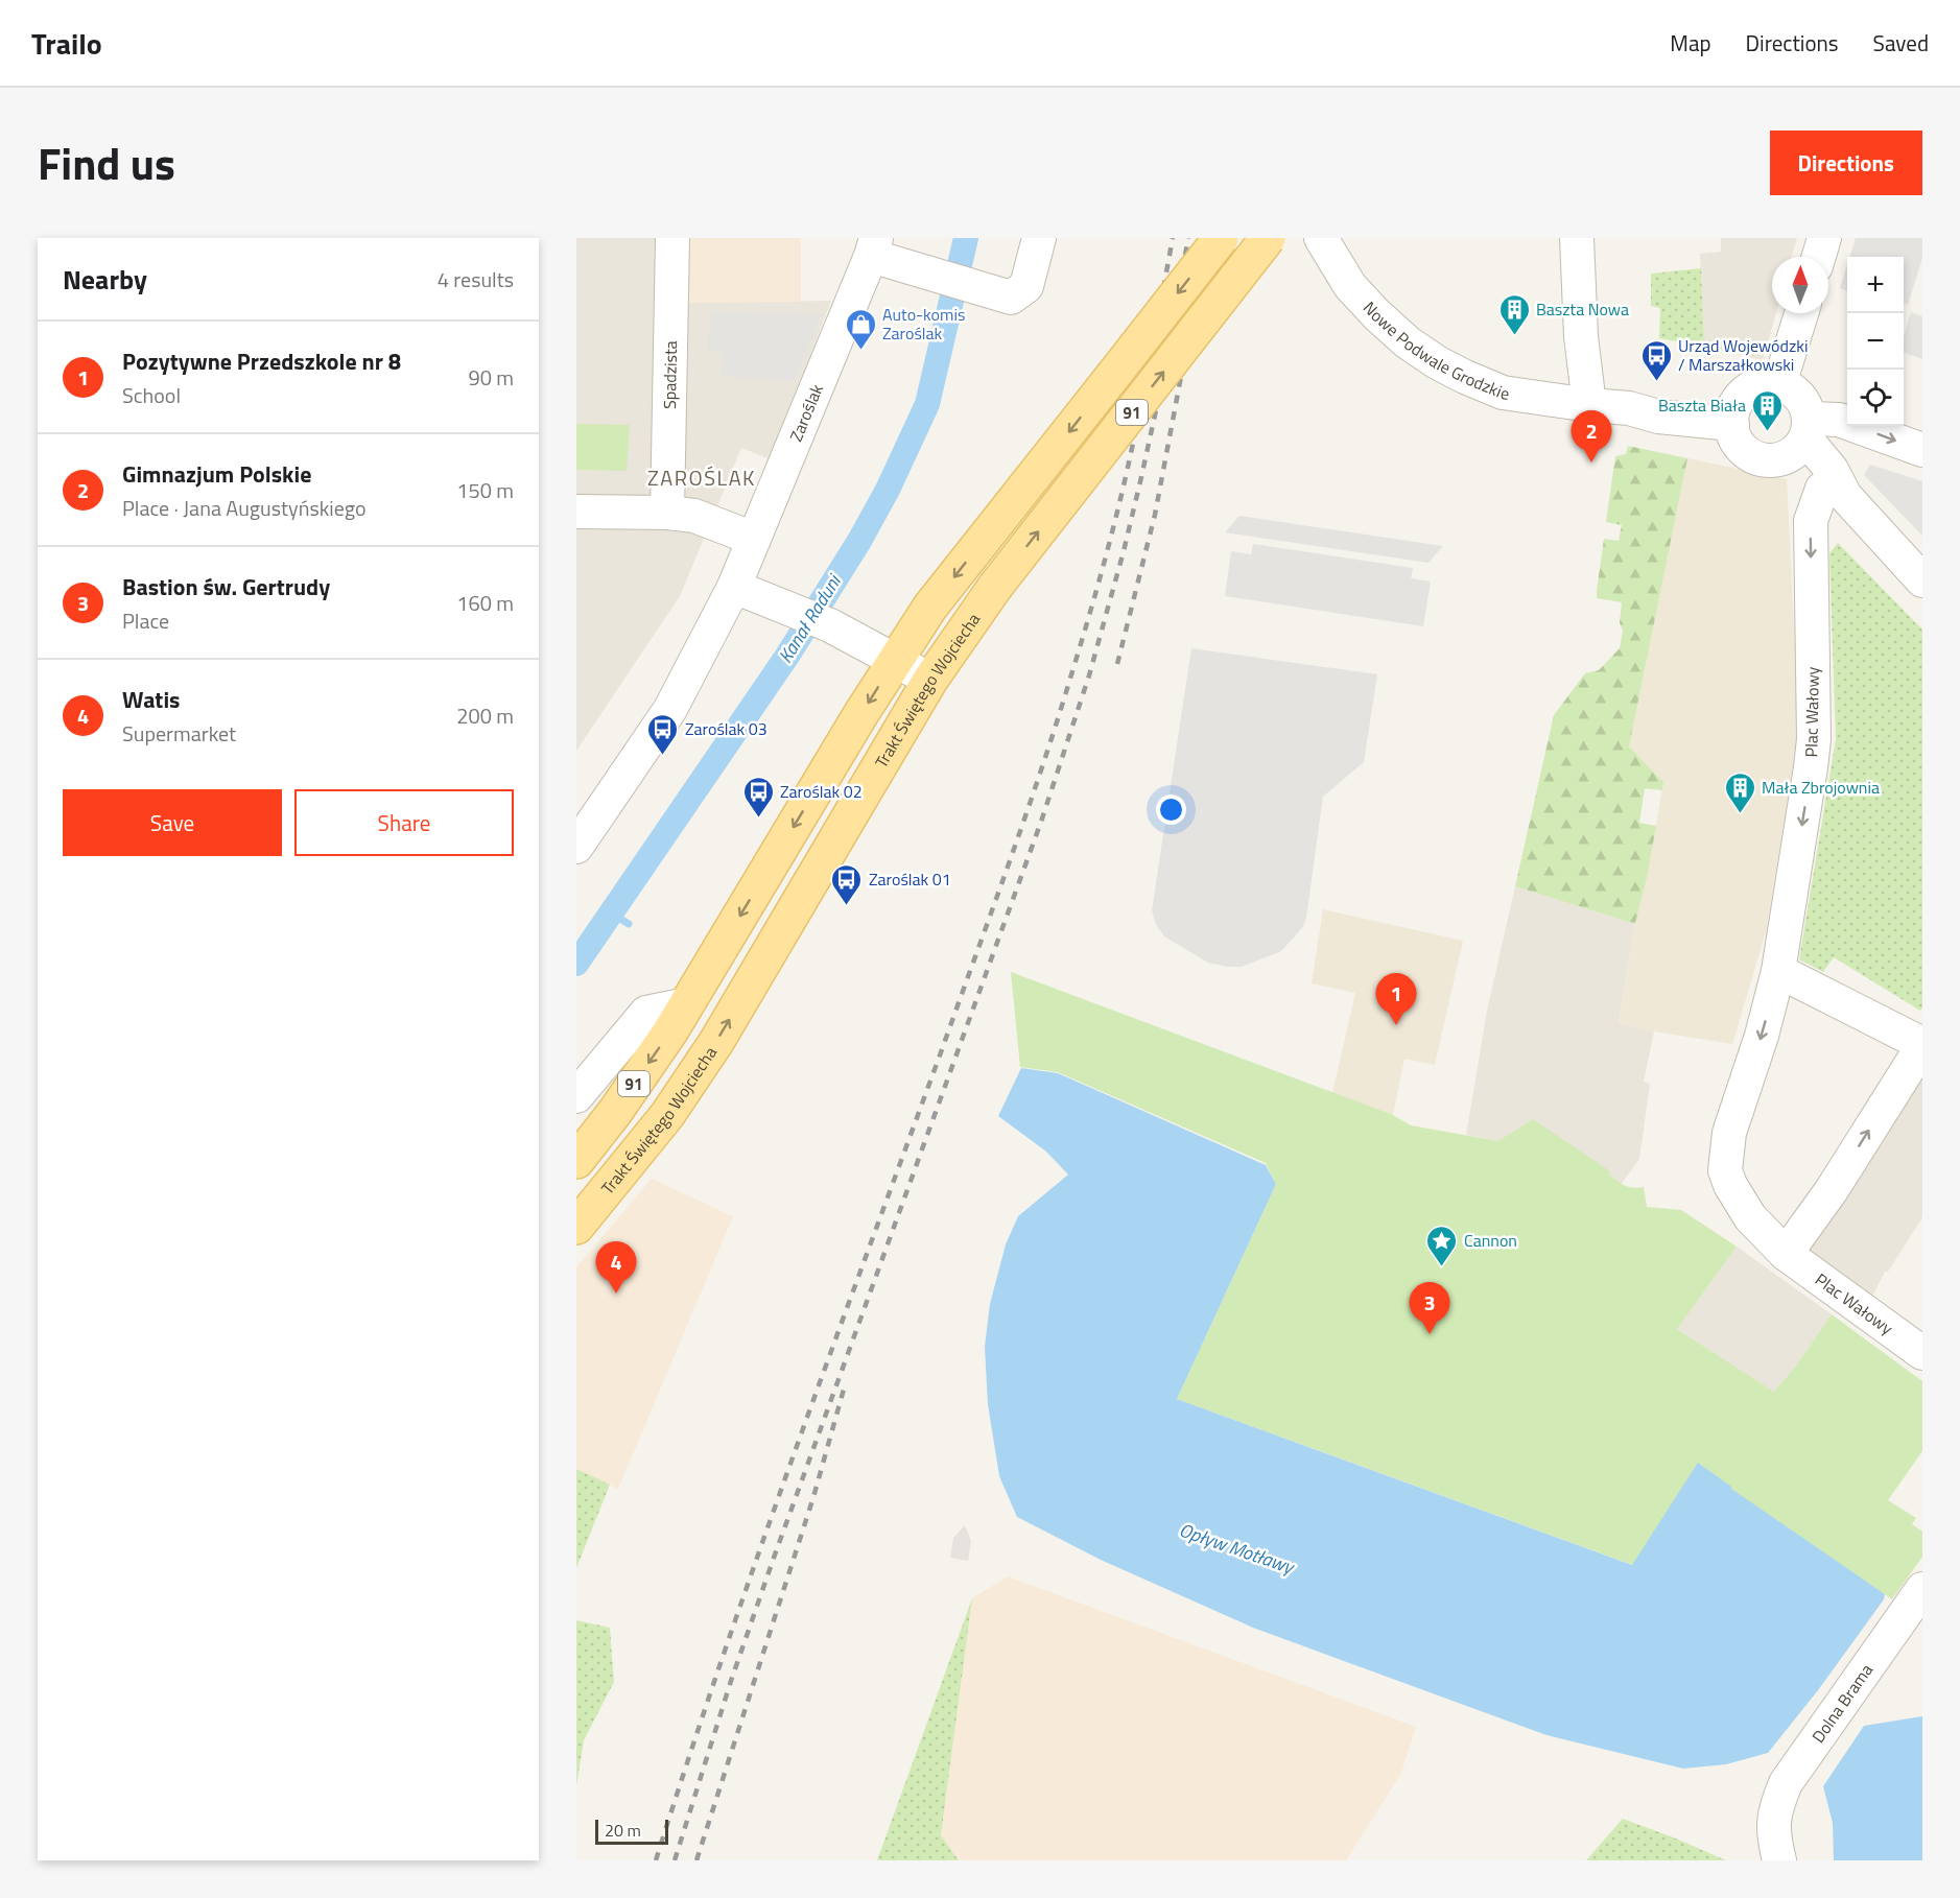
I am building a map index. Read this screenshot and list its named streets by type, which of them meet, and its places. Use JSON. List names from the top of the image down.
{
  "streets": {
    "main road": ["91", "Trakt Świętego Wojciecha"],
    "street": [
      "Nowe Podwale Grodzkie",
      "Spadzista",
      "Zaroślak",
      "Plac Wałowy",
      "Dolna Brama"
    ]
  },
  "one_way": ["Plac Wałowy"],
  "districts": ["ZAROŚLAK"],
  "water": ["Kanał Raduni", "Opływ Motławy"],
  "places": {
    "building": ["Baszta Nowa", "Baszta Biała", "Mała Zbrojownia"],
    "shop": ["Auto-komis Zaroślak"],
    "bus stop": [
      "Urząd Wojewódzki / Marszałkowski",
      "Zaroślak 03",
      "Zaroślak 02",
      "Zaroślak 01"
    ],
    "place": ["Cannon"]
  },
  "scale_bar": "20 m",
  "north": "top",
  "page": {
    "header": "Trailo",
    "nav": ["Map", "Directions", "Saved"],
    "title": "Find us",
    "buttons": [
      "Directions",
      ["Save", "Share"]
    ],
    "heading": ["Nearby", "4 results"],
    "map_buttons": ["+", "−"],
    "list": [
      {
        "mark": "1",
        "name": "Pozytywne Przedszkole nr 8",
        "note": "School",
        "value": "90 m"
      },
      {
        "mark": "2",
        "name": "Gimnazjum Polskie",
        "note": "Place · Jana Augustyńskiego",
        "value": "150 m"
      },
      {
        "mark": "3",
        "name": "Bastion św. Gertrudy",
        "note": "Place",
        "value": "160 m"
      },
      {
        "mark": "4",
        "name": "Watis",
        "note": "Supermarket",
        "value": "200 m"
      }
    ],
    "pins": [
      "2",
      "1",
      "4",
      "3"
    ],
    "scale": "20 m"
  }
}
